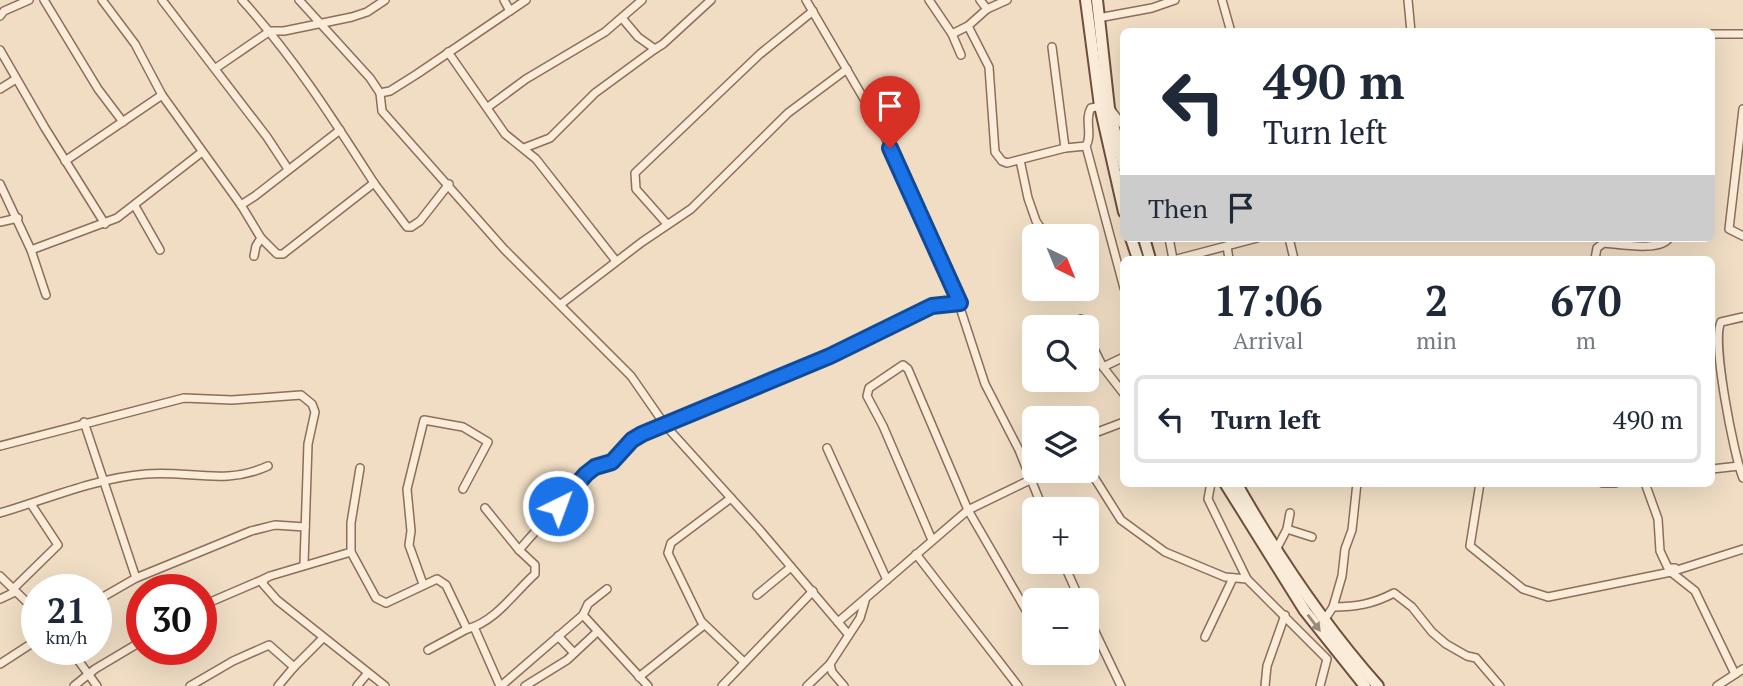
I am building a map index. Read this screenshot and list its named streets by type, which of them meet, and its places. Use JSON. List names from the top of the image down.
{
  "north": "bottom right",
  "page": {
    "turn": ["490 m", "Turn left"],
    "then": "Then",
    "map_buttons": ["+", "−"],
    "eta": [
      "17:06",
      "Arrival",
      "2",
      "min",
      "670",
      "m"
    ],
    "list": [
      {
        "name": "Turn left",
        "value": "490 m"
      }
    ],
    "speed": "21 km/h",
    "limit": "30"
  }
}
